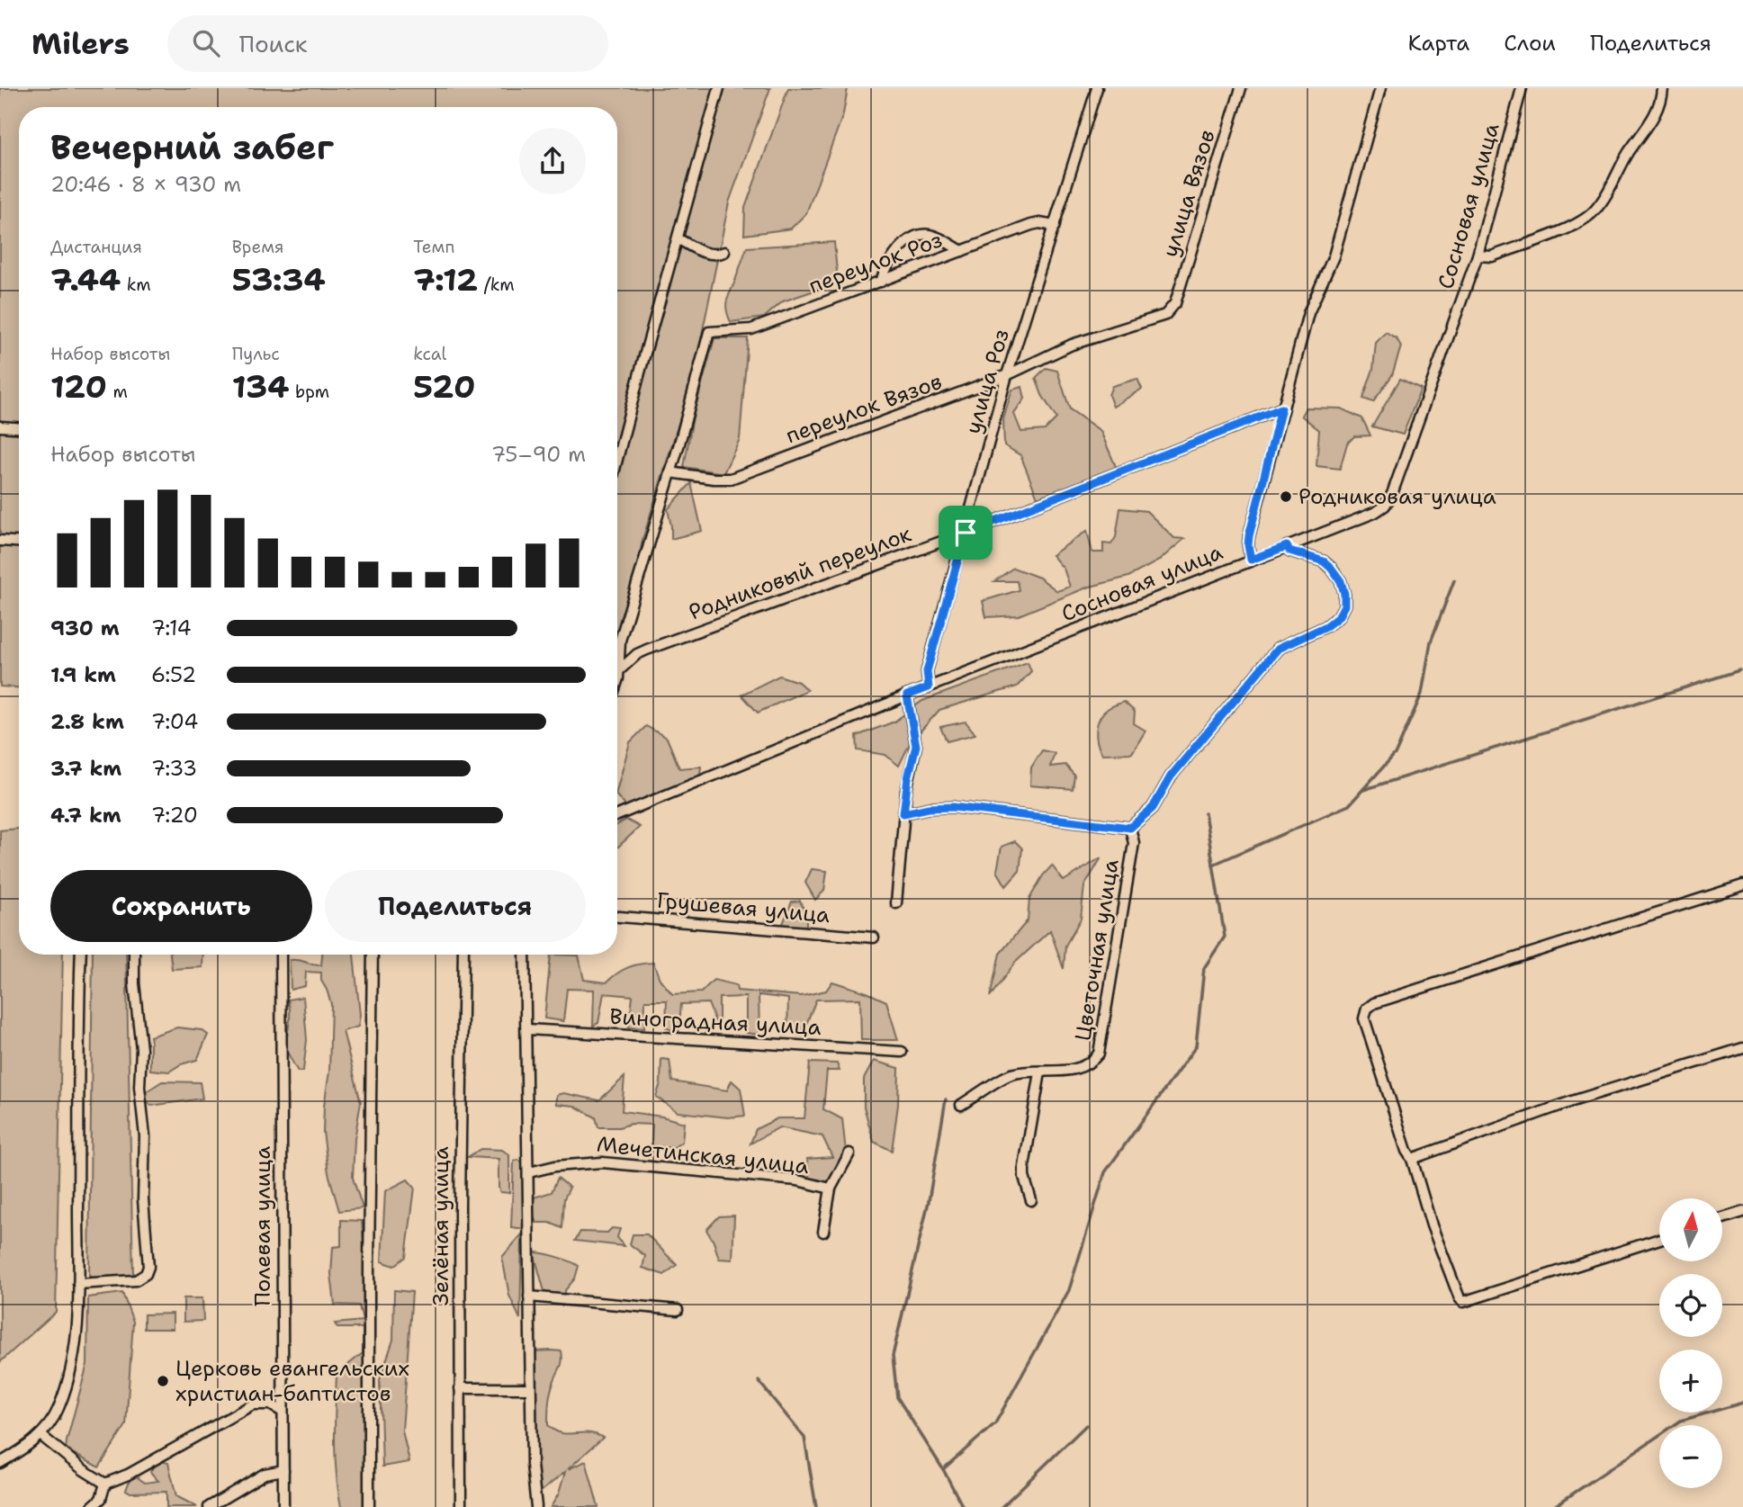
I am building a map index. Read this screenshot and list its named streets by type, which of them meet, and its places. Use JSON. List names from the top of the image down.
{
  "streets": {
    "street": [
      "улица Вязов",
      "Сосновая улица",
      "переулок Роз",
      "улица Роз",
      "переулок Вязов",
      "Родниковый переулок",
      "Грушевая улица",
      "Цветочная улица",
      "Виноградная улица",
      "Мечетинская улица",
      "Полевая улица",
      "Зелёная улица"
    ]
  },
  "crossings": [
    ["улица Вязов", "переулок Вязов"],
    ["Сосновая улица", "улица Роз"],
    ["переулок Роз", "улица Роз"],
    ["переулок Роз", "переулок Вязов"],
    ["улица Роз", "переулок Вязов"],
    ["улица Роз", "Родниковый переулок"]
  ],
  "places": ["Родниковая улица", "Церковь евангельских христиан-баптистов"],
  "north": "top",
  "page": {
    "header": "Milers",
    "search": "Поиск",
    "nav": ["Карта", "Слои", "Поделиться"],
    "heading": ["Вечерний забег", "20:46 · 8 × 930 m"],
    "stats": [
      ["Дистанция", "7.44 km"],
      ["Время", "53:34"],
      ["Темп", "7:12 /km"],
      ["Набор высоты", "120 m"],
      ["Пульс", "134 bpm"],
      ["kcal", "520"]
    ],
    "chart": ["Набор высоты", "75–90 m"],
    "list": [
      {
        "name": "930 m",
        "note": "7:14"
      },
      {
        "name": "1.9 km",
        "note": "6:52"
      },
      {
        "name": "2.8 km",
        "note": "7:04"
      },
      {
        "name": "3.7 km",
        "note": "7:33"
      },
      {
        "name": "4.7 km",
        "note": "7:20"
      }
    ],
    "buttons": ["Сохранить", "Поделиться"],
    "map_buttons": ["+", "−"]
  }
}
